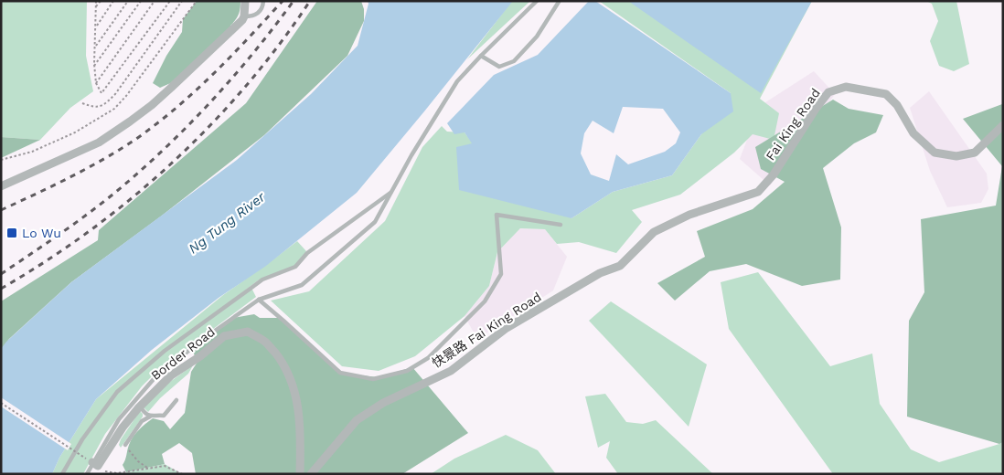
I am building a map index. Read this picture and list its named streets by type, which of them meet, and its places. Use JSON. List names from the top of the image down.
{
  "streets": {
    "street": ["Fai King Road", "Border Road"]
  },
  "water": ["Ng Tung River"],
  "places": {
    "transit": ["Lo Wu"]
  }
}
